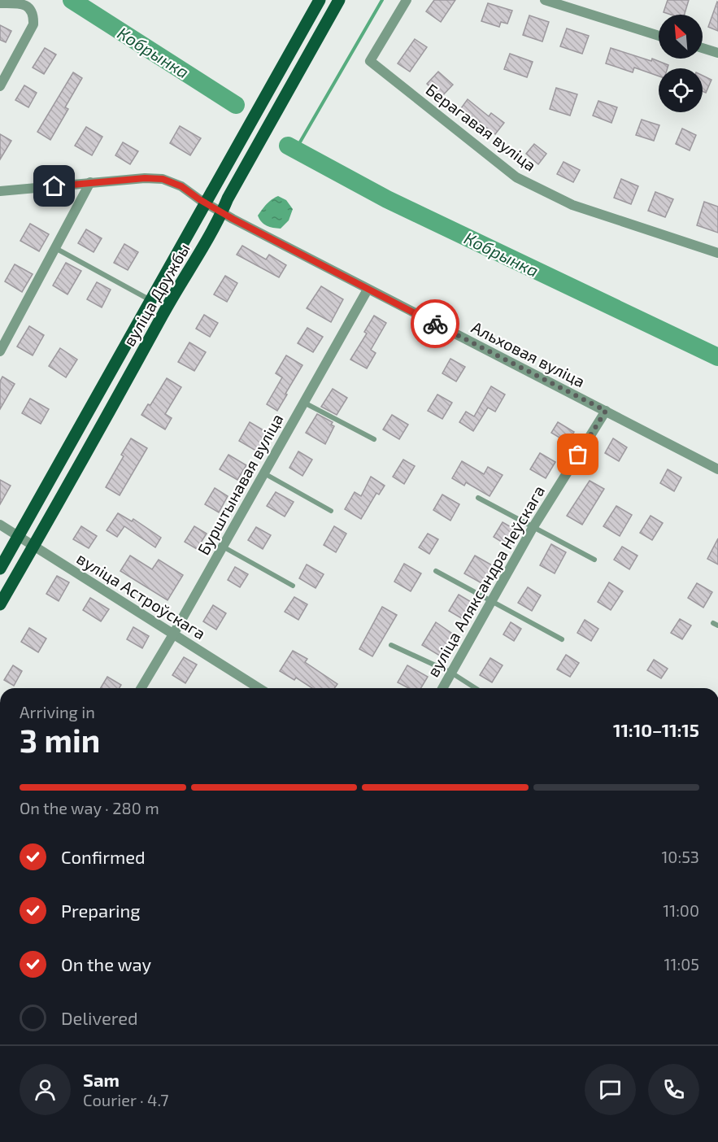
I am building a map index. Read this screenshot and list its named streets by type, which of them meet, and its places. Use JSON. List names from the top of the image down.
{
  "streets": {
    "main road": ["вуліца Дружбы"],
    "street": [
      "Берагавая вуліца",
      "Альховая вуліца",
      "Бурштынавая вуліца",
      "вуліца Аляксандра Неўскага",
      "вуліца Астроўскага"
    ]
  },
  "crossings": [
    ["вуліца Дружбы", "Альховая вуліца"],
    ["вуліца Дружбы", "вуліца Астроўскага"],
    ["Альховая вуліца", "Бурштынавая вуліца"],
    ["Альховая вуліца", "вуліца Аляксандра Неўскага"],
    ["Бурштынавая вуліца", "вуліца Астроўскага"]
  ],
  "water": ["Кобрынка"],
  "north": "top left",
  "page": {
    "heading": ["3 min", "Arriving in", "11:10–11:15"],
    "panel": ["Sam", "Courier · 4.7"],
    "bar": "On the way · 280 m",
    "list": [
      ["Confirmed", "10:53"],
      ["Preparing", "11:00"],
      ["On the way", "11:05"],
      "Delivered"
    ]
  }
}
